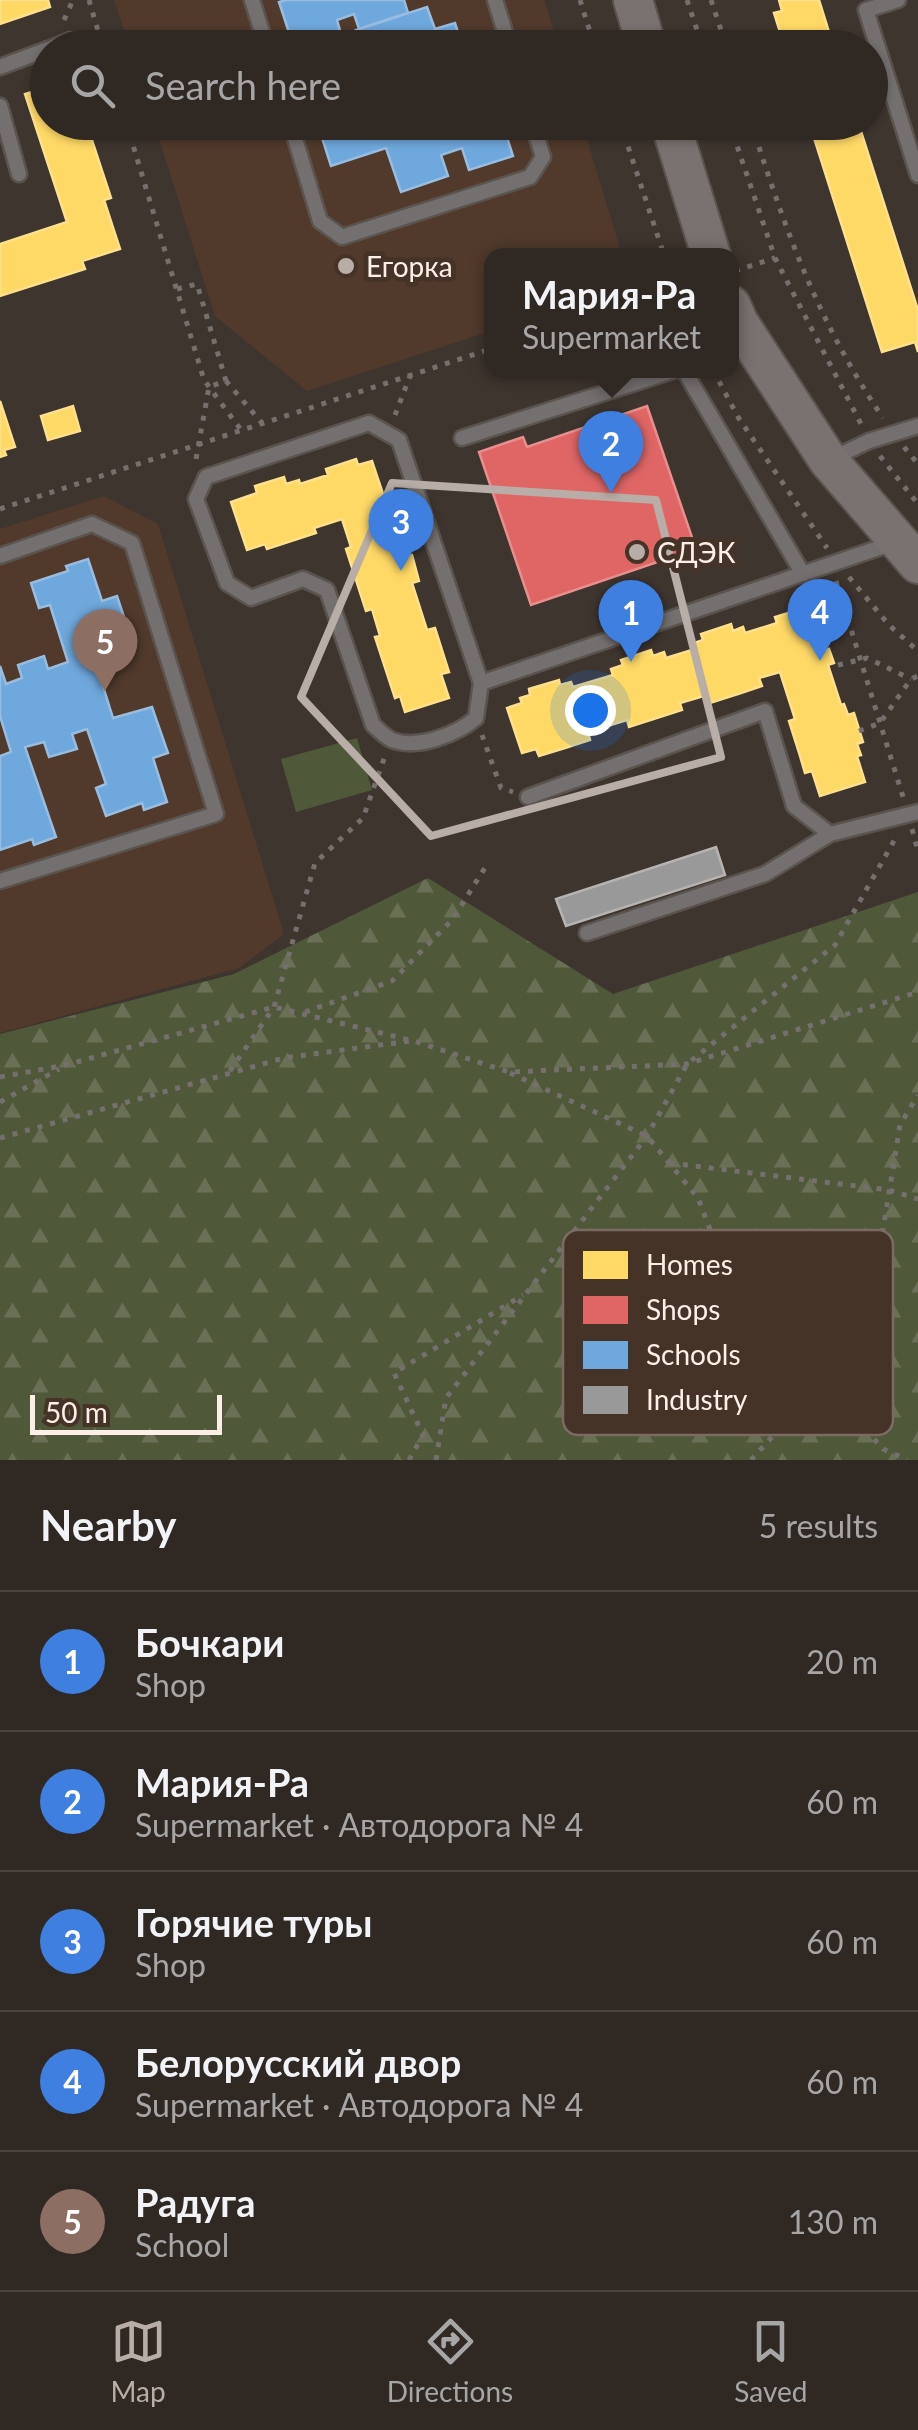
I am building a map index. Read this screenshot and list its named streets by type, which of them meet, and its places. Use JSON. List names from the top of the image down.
{
  "places": ["Егорка", "СДЭК"],
  "legend": [
    "Homes",
    "Shops",
    "Schools",
    "Industry"
  ],
  "scale_bar": "50 m",
  "page": {
    "search": "Search here",
    "popup": ["Мария-Ра", "Supermarket"],
    "pins": [
      "2",
      "3",
      "4",
      "1",
      "5"
    ],
    "scale": "50 m",
    "heading": ["Nearby", "5 results"],
    "list": [
      {
        "mark": "1",
        "name": "Бочкари",
        "note": "Shop",
        "value": "20 m"
      },
      {
        "mark": "2",
        "name": "Мария-Ра",
        "note": "Supermarket · Автодорога № 4",
        "value": "60 m"
      },
      {
        "mark": "3",
        "name": "Горячие туры",
        "note": "Shop",
        "value": "60 m"
      },
      {
        "mark": "4",
        "name": "Белорусский двор",
        "note": "Supermarket · Автодорога № 4",
        "value": "60 m"
      },
      {
        "mark": "5",
        "name": "Радуга",
        "note": "School",
        "value": "130 m"
      }
    ],
    "nav": ["Map", "Directions", "Saved"]
  }
}
